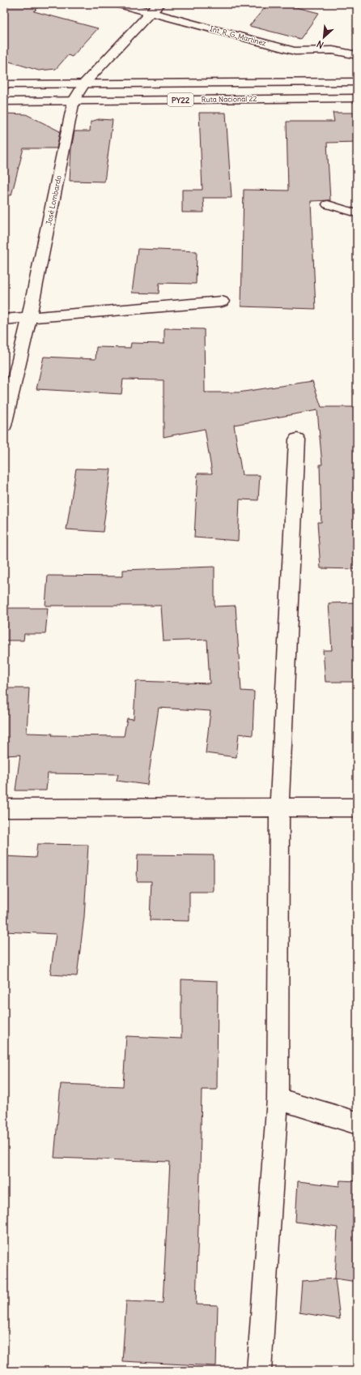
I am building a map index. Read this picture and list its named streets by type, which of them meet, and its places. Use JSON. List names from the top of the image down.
{
  "streets": {
    "main road": [
      "Int. R. G. Martinez",
      "Ruta Nacional 22",
      "PY22",
      "José Lombardo"
    ]
  },
  "crossings": [
    ["Int. R. G. Martinez", "José Lombardo"],
    ["Ruta Nacional 22", "José Lombardo"]
  ],
  "north": "bottom left"
}
